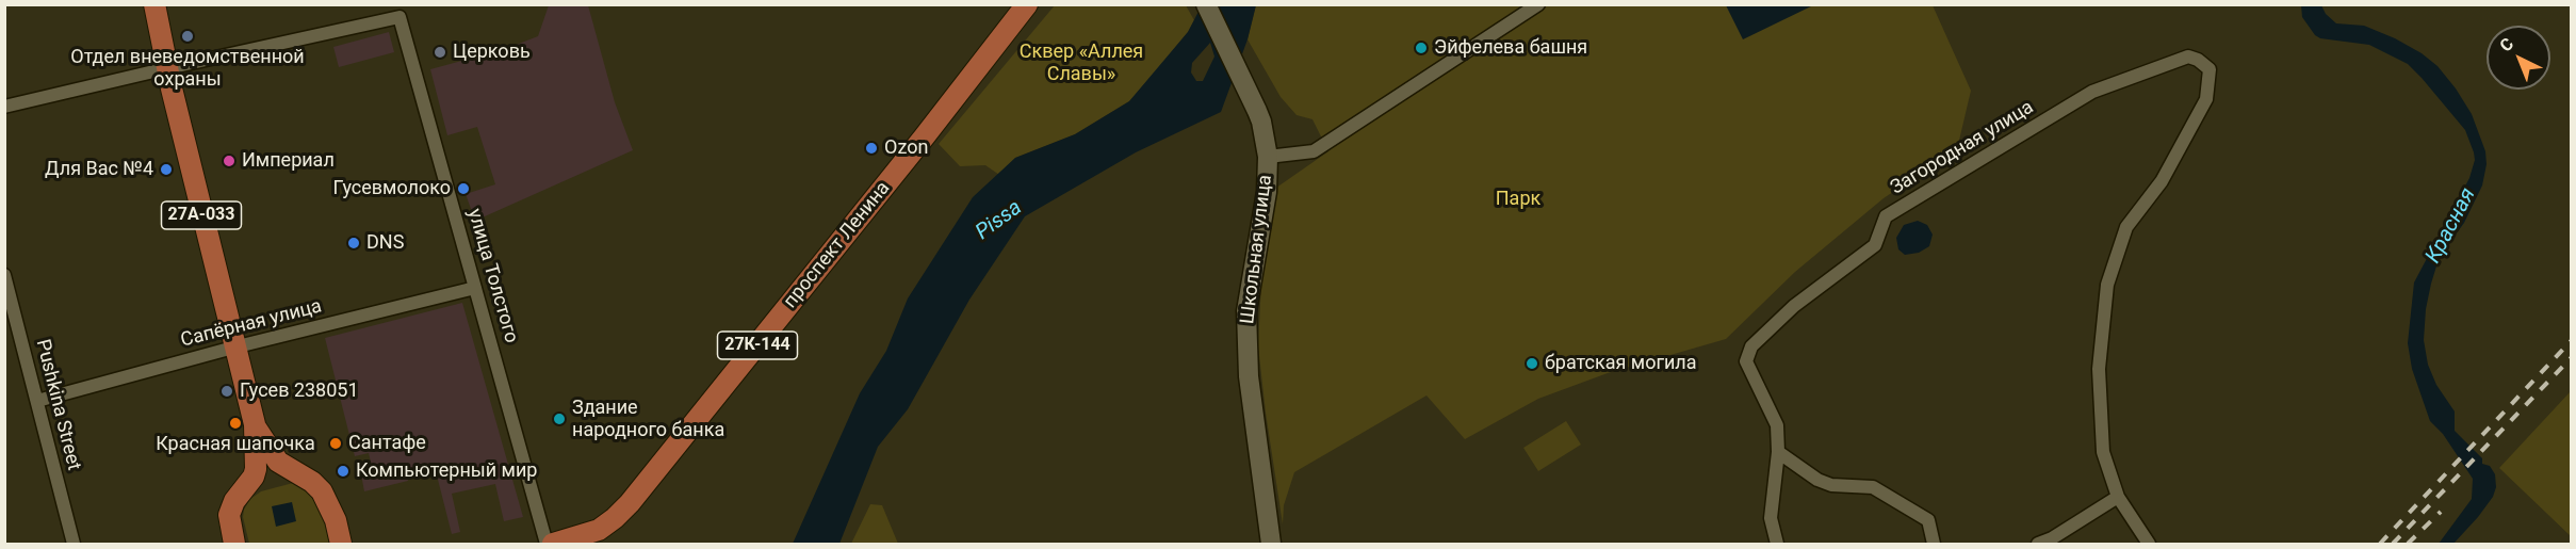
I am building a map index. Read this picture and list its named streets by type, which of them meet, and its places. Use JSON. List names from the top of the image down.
{
  "streets": {
    "main road": [
      "27А-033",
      "проспект Ленина",
      "Школьная улица",
      "27К-144"
    ],
    "street": [
      "Загородная улица",
      "улица Толстого",
      "Сапёрная улица",
      "Pushkina Street"
    ]
  },
  "crossings": [
    ["27А-033", "улица Толстого"],
    ["27А-033", "Сапёрная улица"],
    ["улица Толстого", "Сапёрная улица"],
    ["Сапёрная улица", "Pushkina Street"]
  ],
  "water": ["Pissa", "Красная"],
  "parks": ["Сквер «Аллея Славы»", "Парк"],
  "places": [
    "Отдел вневедомственной охраны",
    "Эйфелева башня",
    "Церковь",
    "Ozon",
    "Империал",
    "Для Вас №4",
    "Гусевмолоко",
    "DNS",
    "братская могила",
    "Гусев 238051",
    "Здание народного банка",
    "Красная шапочка",
    "Сантафе",
    "Компьютерный мир"
  ],
  "north": "top left"
}
